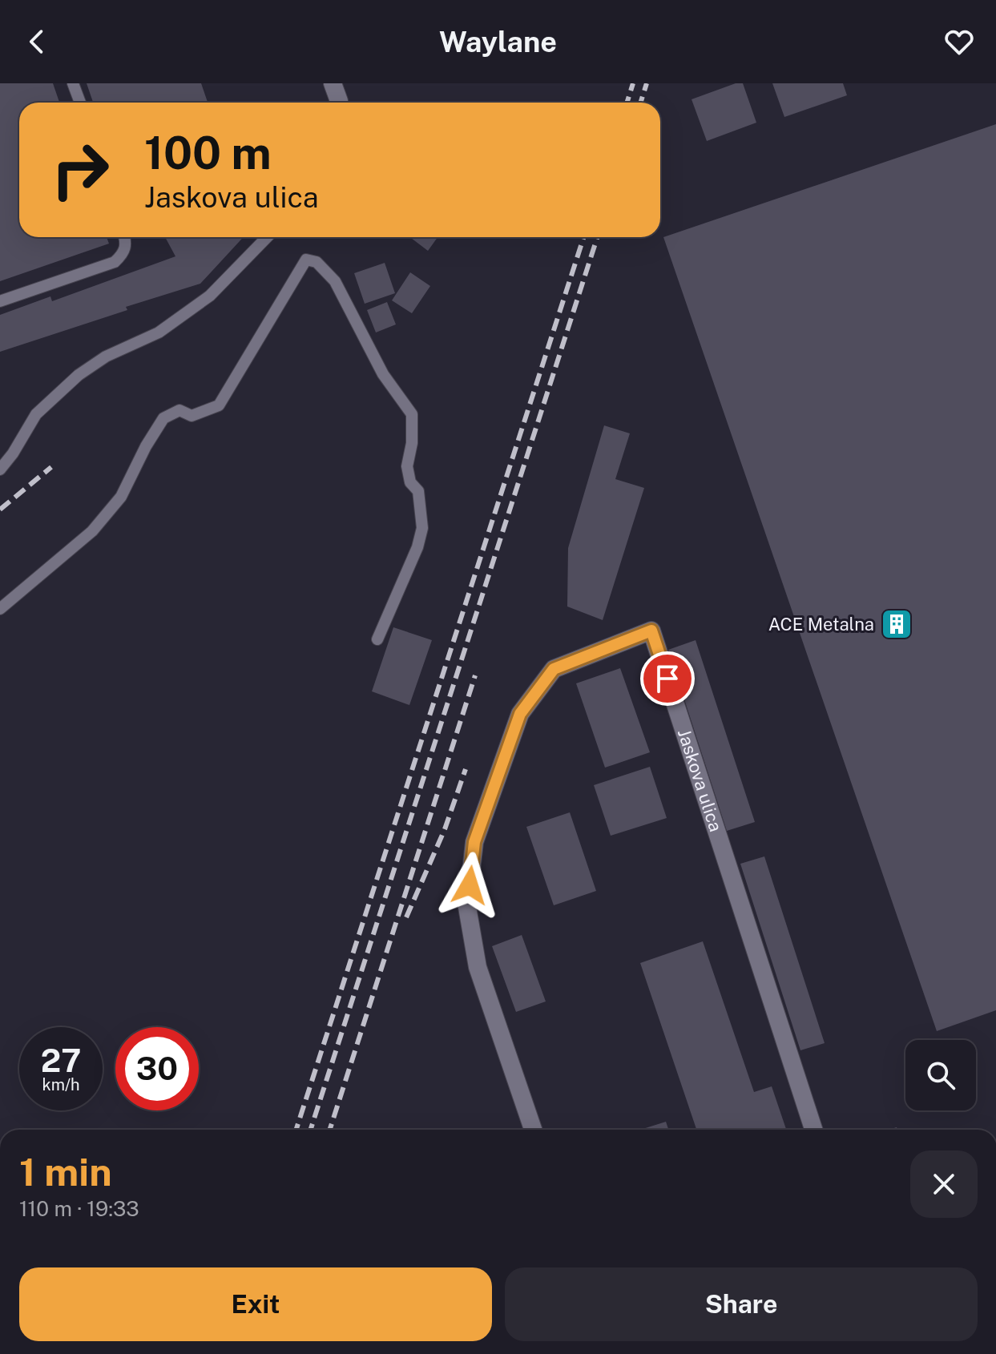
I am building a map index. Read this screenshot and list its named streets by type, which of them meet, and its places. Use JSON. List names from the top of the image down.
{
  "streets": {
    "street": ["Jaskova ulica"]
  },
  "places": {
    "building": ["ACE Metalna"]
  },
  "page": {
    "header": "Waylane",
    "turn": ["100 m", "Jaskova ulica"],
    "speed": "27 km/h",
    "limit": "30",
    "heading": ["1 min", "110 m · 19:33"],
    "buttons": ["Exit", "Share"]
  }
}
